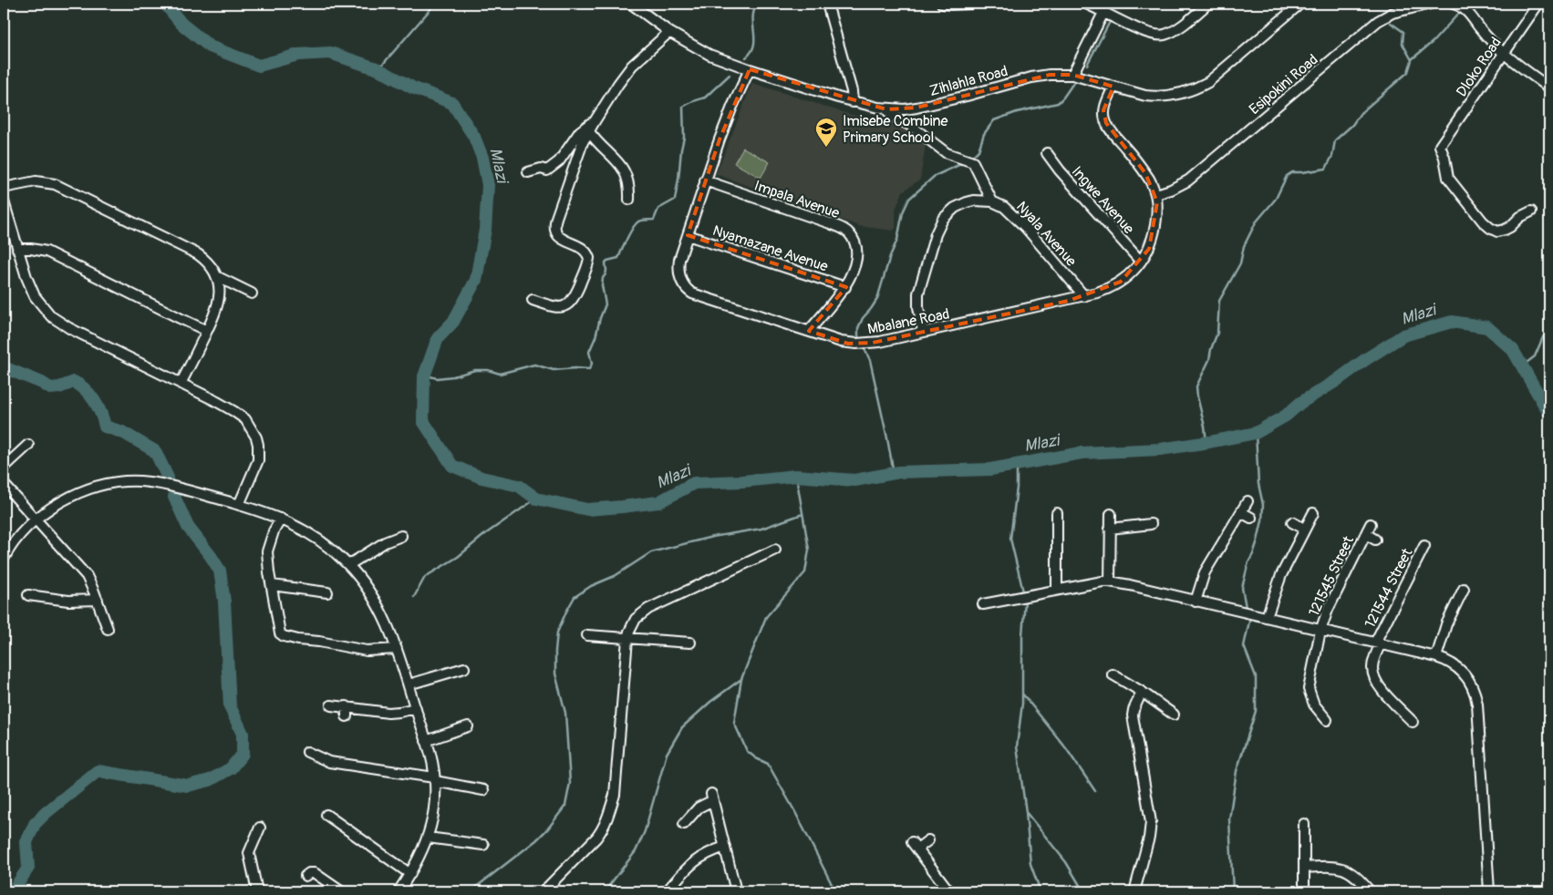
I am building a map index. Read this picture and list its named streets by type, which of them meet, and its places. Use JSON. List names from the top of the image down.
{
  "streets": {
    "street": [
      "Dloko Road",
      "Zihlahla Road",
      "Esipokini Road",
      "Impala Avenue",
      "Ingwe Avenue",
      "Nyala Avenue",
      "Nyamazane Avenue",
      "Mbalane Road",
      "121545 Street",
      "121544 Street"
    ]
  },
  "crossings": [
    ["Zihlahla Road", "Mbalane Road"],
    ["Esipokini Road", "Mbalane Road"],
    ["Impala Avenue", "Nyamazane Avenue"],
    ["Impala Avenue", "Mbalane Road"],
    ["Ingwe Avenue", "Mbalane Road"],
    ["Nyala Avenue", "Mbalane Road"],
    ["Nyamazane Avenue", "Mbalane Road"]
  ],
  "water": ["Mlazi"],
  "places": {
    "school or university": ["Imisebe Combine Primary School"]
  }
}
